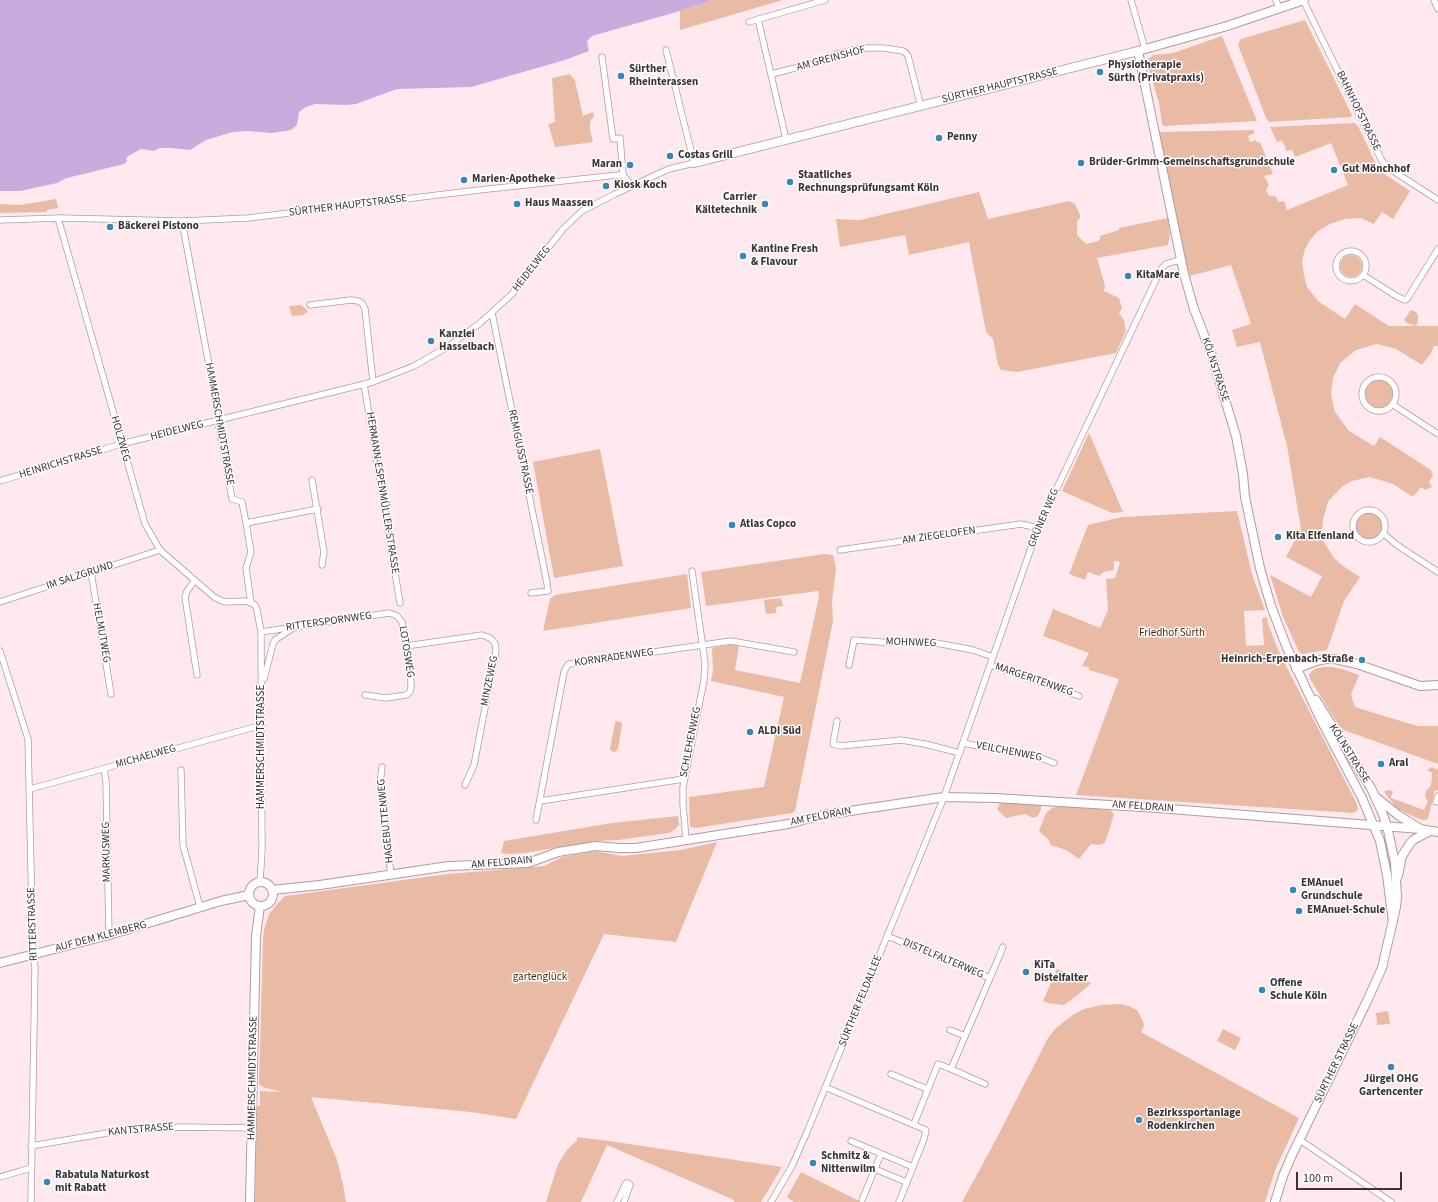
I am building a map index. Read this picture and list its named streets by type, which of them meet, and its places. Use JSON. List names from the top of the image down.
{
  "streets": {
    "street": [
      "AM GREINSHOF",
      "SÜRTHER HAUPTSTRASSE",
      "BAHNHOFSTRASSE",
      "HEIDELWEG",
      "KÖLNSTRASSE",
      "HAMMERSCHMIDTSTRASSE",
      "HOLZWEG",
      "REMIGIUSSTRASSE",
      "HEINRICHSTRASSE",
      "HERMANN-ESPENMÜLLER-STRASSE",
      "GRÜNER WEG",
      "AM ZIEGELOFEN",
      "IM SALZGRUND",
      "RITTERSPORNWEG",
      "HELMUTWEG",
      "MOHNWEG",
      "LOTOSWEG",
      "KORNRADENWEG",
      "MARGERITENWEG",
      "MINZEWEG",
      "SCHLEHENWEG",
      "VEILCHENWEG",
      "MICHAELWEG",
      "AM FELDRAIN",
      "HAGEBUTTENWEG",
      "MARKUSWEG",
      "RITTERSTRASSE",
      "AUF DEM KLEMBERG",
      "DISTELFALTERWEG",
      "SÜRTHER FELDALLEE",
      "SÜRTHER STRASSE",
      "KANTSTRASSE"
    ]
  },
  "crossings": [
    ["AM GREINSHOF", "SÜRTHER HAUPTSTRASSE"],
    ["SÜRTHER HAUPTSTRASSE", "BAHNHOFSTRASSE"],
    ["SÜRTHER HAUPTSTRASSE", "HEIDELWEG"],
    ["SÜRTHER HAUPTSTRASSE", "KÖLNSTRASSE"],
    ["SÜRTHER HAUPTSTRASSE", "HAMMERSCHMIDTSTRASSE"],
    ["SÜRTHER HAUPTSTRASSE", "HOLZWEG"],
    ["HEIDELWEG", "HAMMERSCHMIDTSTRASSE"],
    ["HEIDELWEG", "HOLZWEG"],
    ["HEIDELWEG", "REMIGIUSSTRASSE"],
    ["HEIDELWEG", "HEINRICHSTRASSE"],
    ["HEIDELWEG", "HERMANN-ESPENMÜLLER-STRASSE"],
    ["KÖLNSTRASSE", "GRÜNER WEG"],
    ["KÖLNSTRASSE", "AM FELDRAIN"],
    ["KÖLNSTRASSE", "SÜRTHER STRASSE"],
    ["HAMMERSCHMIDTSTRASSE", "HOLZWEG"],
    ["HAMMERSCHMIDTSTRASSE", "RITTERSPORNWEG"],
    ["HAMMERSCHMIDTSTRASSE", "MICHAELWEG"],
    ["HAMMERSCHMIDTSTRASSE", "AM FELDRAIN"],
    ["HAMMERSCHMIDTSTRASSE", "AUF DEM KLEMBERG"],
    ["HAMMERSCHMIDTSTRASSE", "KANTSTRASSE"],
    ["HOLZWEG", "HEINRICHSTRASSE"],
    ["HOLZWEG", "IM SALZGRUND"],
    ["GRÜNER WEG", "AM ZIEGELOFEN"],
    ["GRÜNER WEG", "MOHNWEG"],
    ["GRÜNER WEG", "MARGERITENWEG"],
    ["GRÜNER WEG", "VEILCHENWEG"],
    ["GRÜNER WEG", "AM FELDRAIN"],
    ["GRÜNER WEG", "SÜRTHER FELDALLEE"],
    ["IM SALZGRUND", "HELMUTWEG"],
    ["RITTERSPORNWEG", "LOTOSWEG"],
    ["LOTOSWEG", "MINZEWEG"],
    ["KORNRADENWEG", "SCHLEHENWEG"],
    ["SCHLEHENWEG", "AM FELDRAIN"],
    ["MICHAELWEG", "MARKUSWEG"],
    ["MICHAELWEG", "RITTERSTRASSE"],
    ["AM FELDRAIN", "HAGEBUTTENWEG"],
    ["AM FELDRAIN", "AUF DEM KLEMBERG"],
    ["AM FELDRAIN", "SÜRTHER FELDALLEE"],
    ["AM FELDRAIN", "SÜRTHER STRASSE"],
    ["MARKUSWEG", "AUF DEM KLEMBERG"],
    ["RITTERSTRASSE", "AUF DEM KLEMBERG"],
    ["RITTERSTRASSE", "KANTSTRASSE"],
    ["DISTELFALTERWEG", "SÜRTHER FELDALLEE"]
  ],
  "parks": ["Friedhof Sürth", "gartenglück"],
  "places": [
    "Physiotherapie Sürth (Privatpraxis)",
    "Sürther Rheinterassen",
    "Penny",
    "Costas Grill",
    "Brüder-Grimm-Gemeinschaftsgrundschule",
    "Maran",
    "Gut Mönchhof",
    "Marien-Apotheke",
    "Staatliches Rechnungsprüfungsamt Köln",
    "Kiosk Koch",
    "Haus Maassen",
    "Carrier Kältetechnik",
    "Bäckerei Pistono",
    "Kantine Fresh & Flavour",
    "KitaMare",
    "Kanzlei Hasselbach",
    "Atlas Copco",
    "Kita Elfenland",
    "Heinrich-Erpenbach-Straße",
    "ALDI Süd",
    "Aral",
    "EMAnuel Grundschule",
    "EMAnuel-Schule",
    "KiTa Distelfalter",
    "Offene Schule Köln",
    "Jürgel OHG Gartencenter",
    "Bezirkssportanlage Rodenkirchen",
    "Schmitz & Nittenwilm",
    "Rabatula Naturkost mit Rabatt"
  ],
  "scale_bar": "100 m"
}
